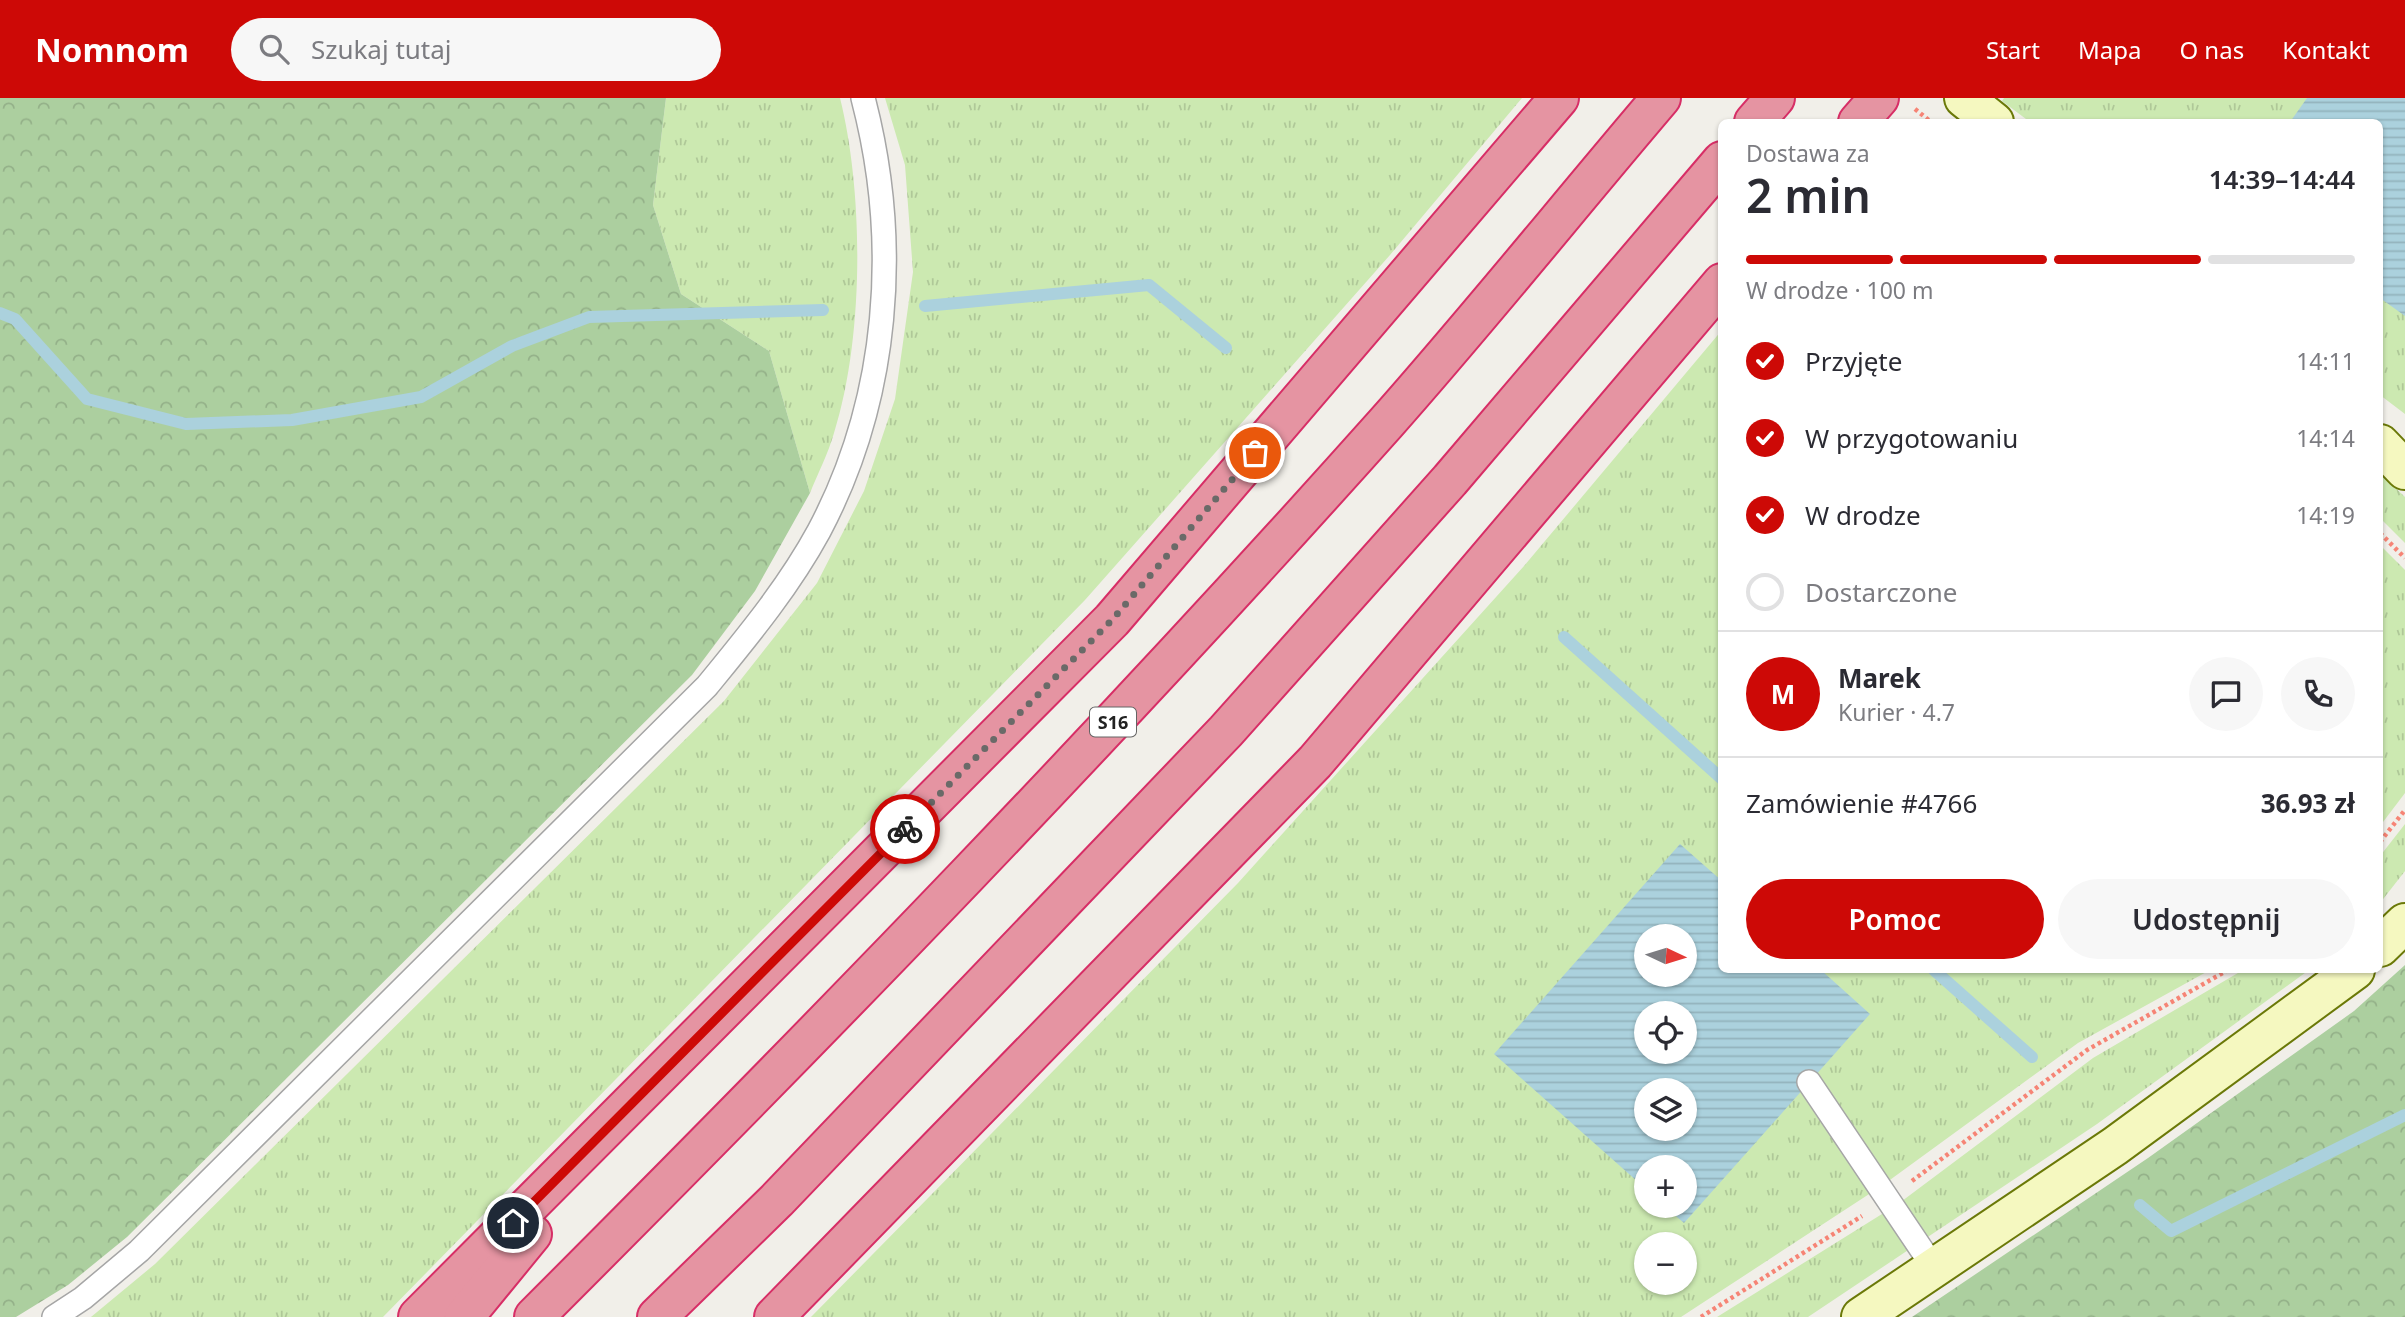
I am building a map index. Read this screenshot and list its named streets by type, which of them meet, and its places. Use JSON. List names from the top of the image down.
{
  "streets": {
    "highway": ["S16"]
  },
  "north": "right",
  "page": {
    "header": "Nomnom",
    "search": "Szukaj tutaj",
    "nav": [
      "Start",
      "Mapa",
      "O nas",
      "Kontakt"
    ],
    "heading": ["2 min", "Dostawa za", "14:39–14:44"],
    "panel": [
      "Marek",
      "Kurier · 4.7",
      "Zamówienie #4766",
      "36.93 zł"
    ],
    "bar": "W drodze · 100 m",
    "list": [
      ["Przyjęte", "14:11"],
      ["W przygotowaniu", "14:14"],
      ["W drodze", "14:19"],
      "Dostarczone"
    ],
    "round": "M",
    "buttons": ["Pomoc", "Udostępnij"],
    "map_buttons": ["+", "−"]
  }
}
